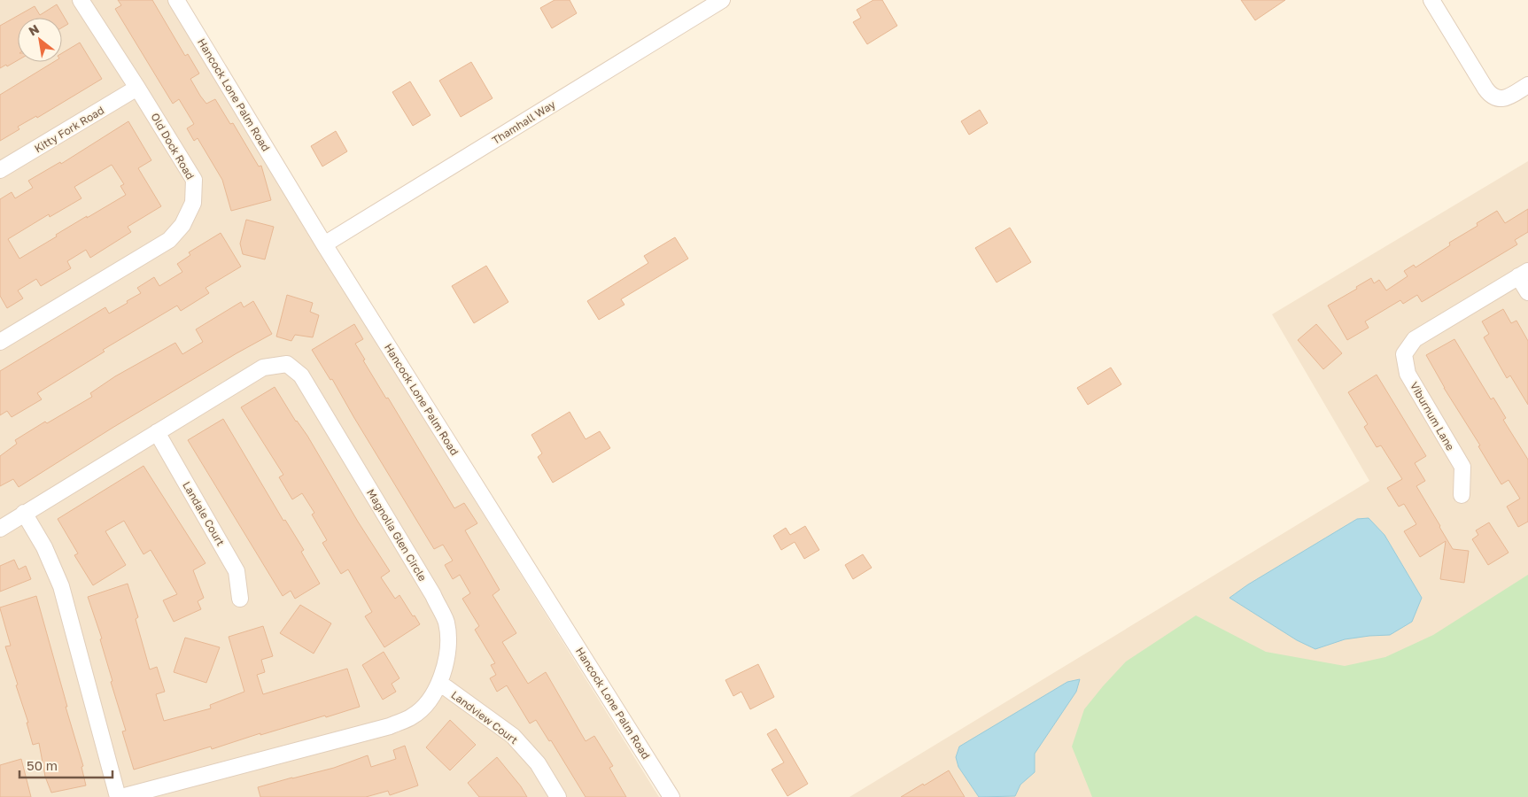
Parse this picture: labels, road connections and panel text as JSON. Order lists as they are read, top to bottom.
{
  "streets": {
    "street": [
      "Hancock Lone Palm Road",
      "Thamhall Way",
      "Kitty Fork Road",
      "Old Dock Road",
      "Viburnum Lane",
      "Landale Court",
      "Magnolia Glen Circle",
      "Landview Court"
    ]
  },
  "crossings": [
    ["Hancock Lone Palm Road", "Thamhall Way"],
    ["Kitty Fork Road", "Old Dock Road"],
    ["Landale Court", "Magnolia Glen Circle"],
    ["Magnolia Glen Circle", "Landview Court"]
  ],
  "scale_bar": "50 m",
  "north": "top left"
}
